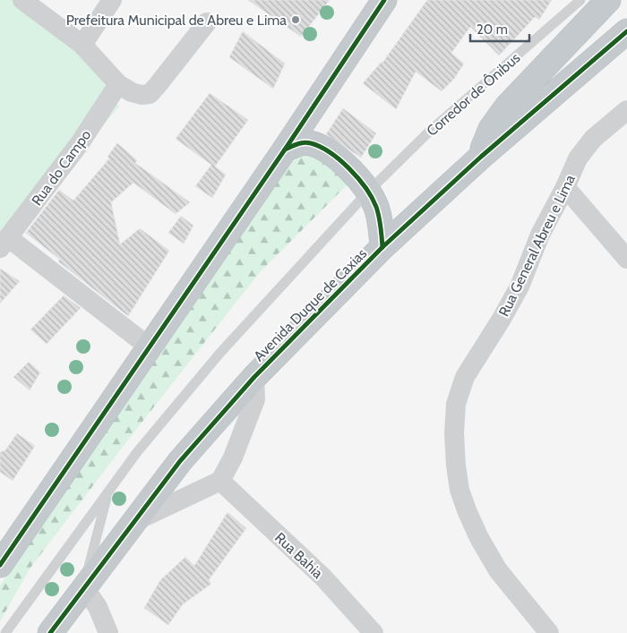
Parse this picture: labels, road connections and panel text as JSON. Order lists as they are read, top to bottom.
{
  "streets": {
    "highway": ["Avenida Duque de Caxias"],
    "street": ["Rua do Campo", "Rua General Abreu e Lima", "Rua Bahia"],
    "lane": ["Corredor de Ônibus"]
  },
  "places": ["Prefeitura Municipal de Abreu e Lima"],
  "scale_bar": "20 m"
}
